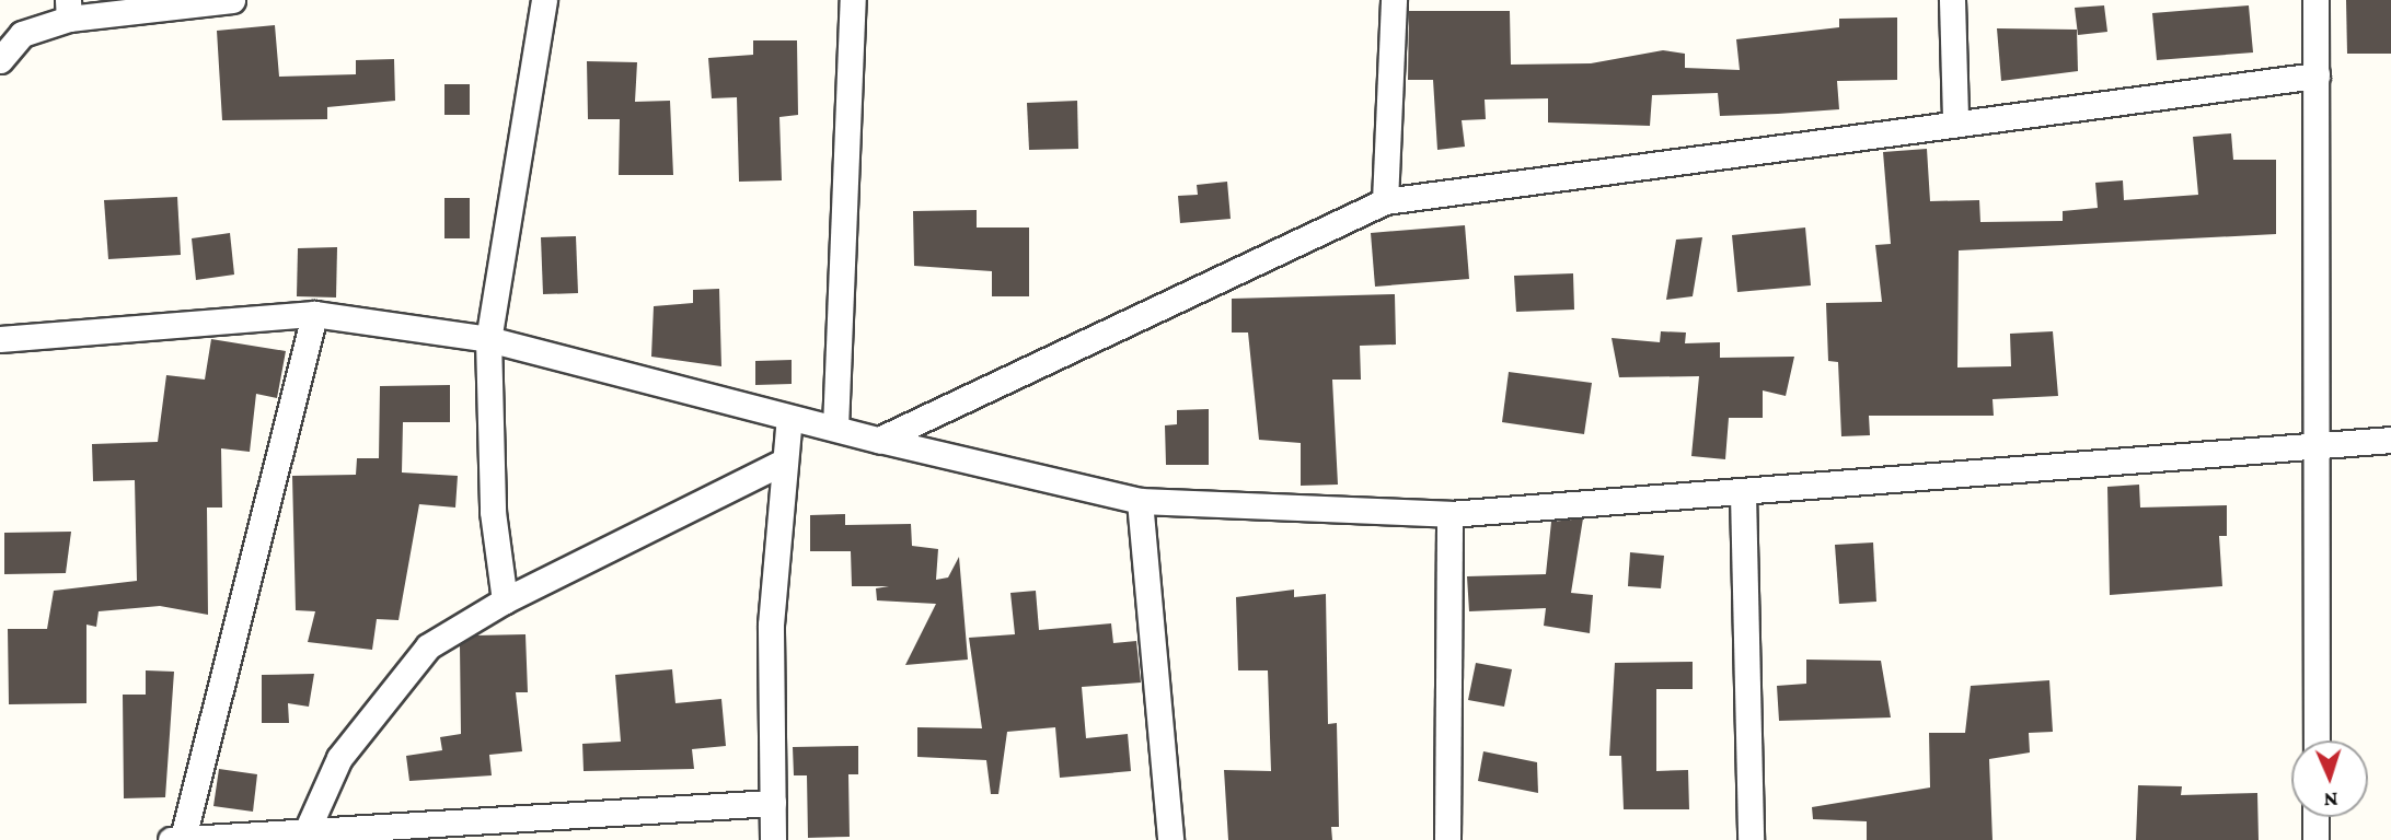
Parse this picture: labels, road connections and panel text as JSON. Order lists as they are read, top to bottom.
{
  "north": "bottom"
}
